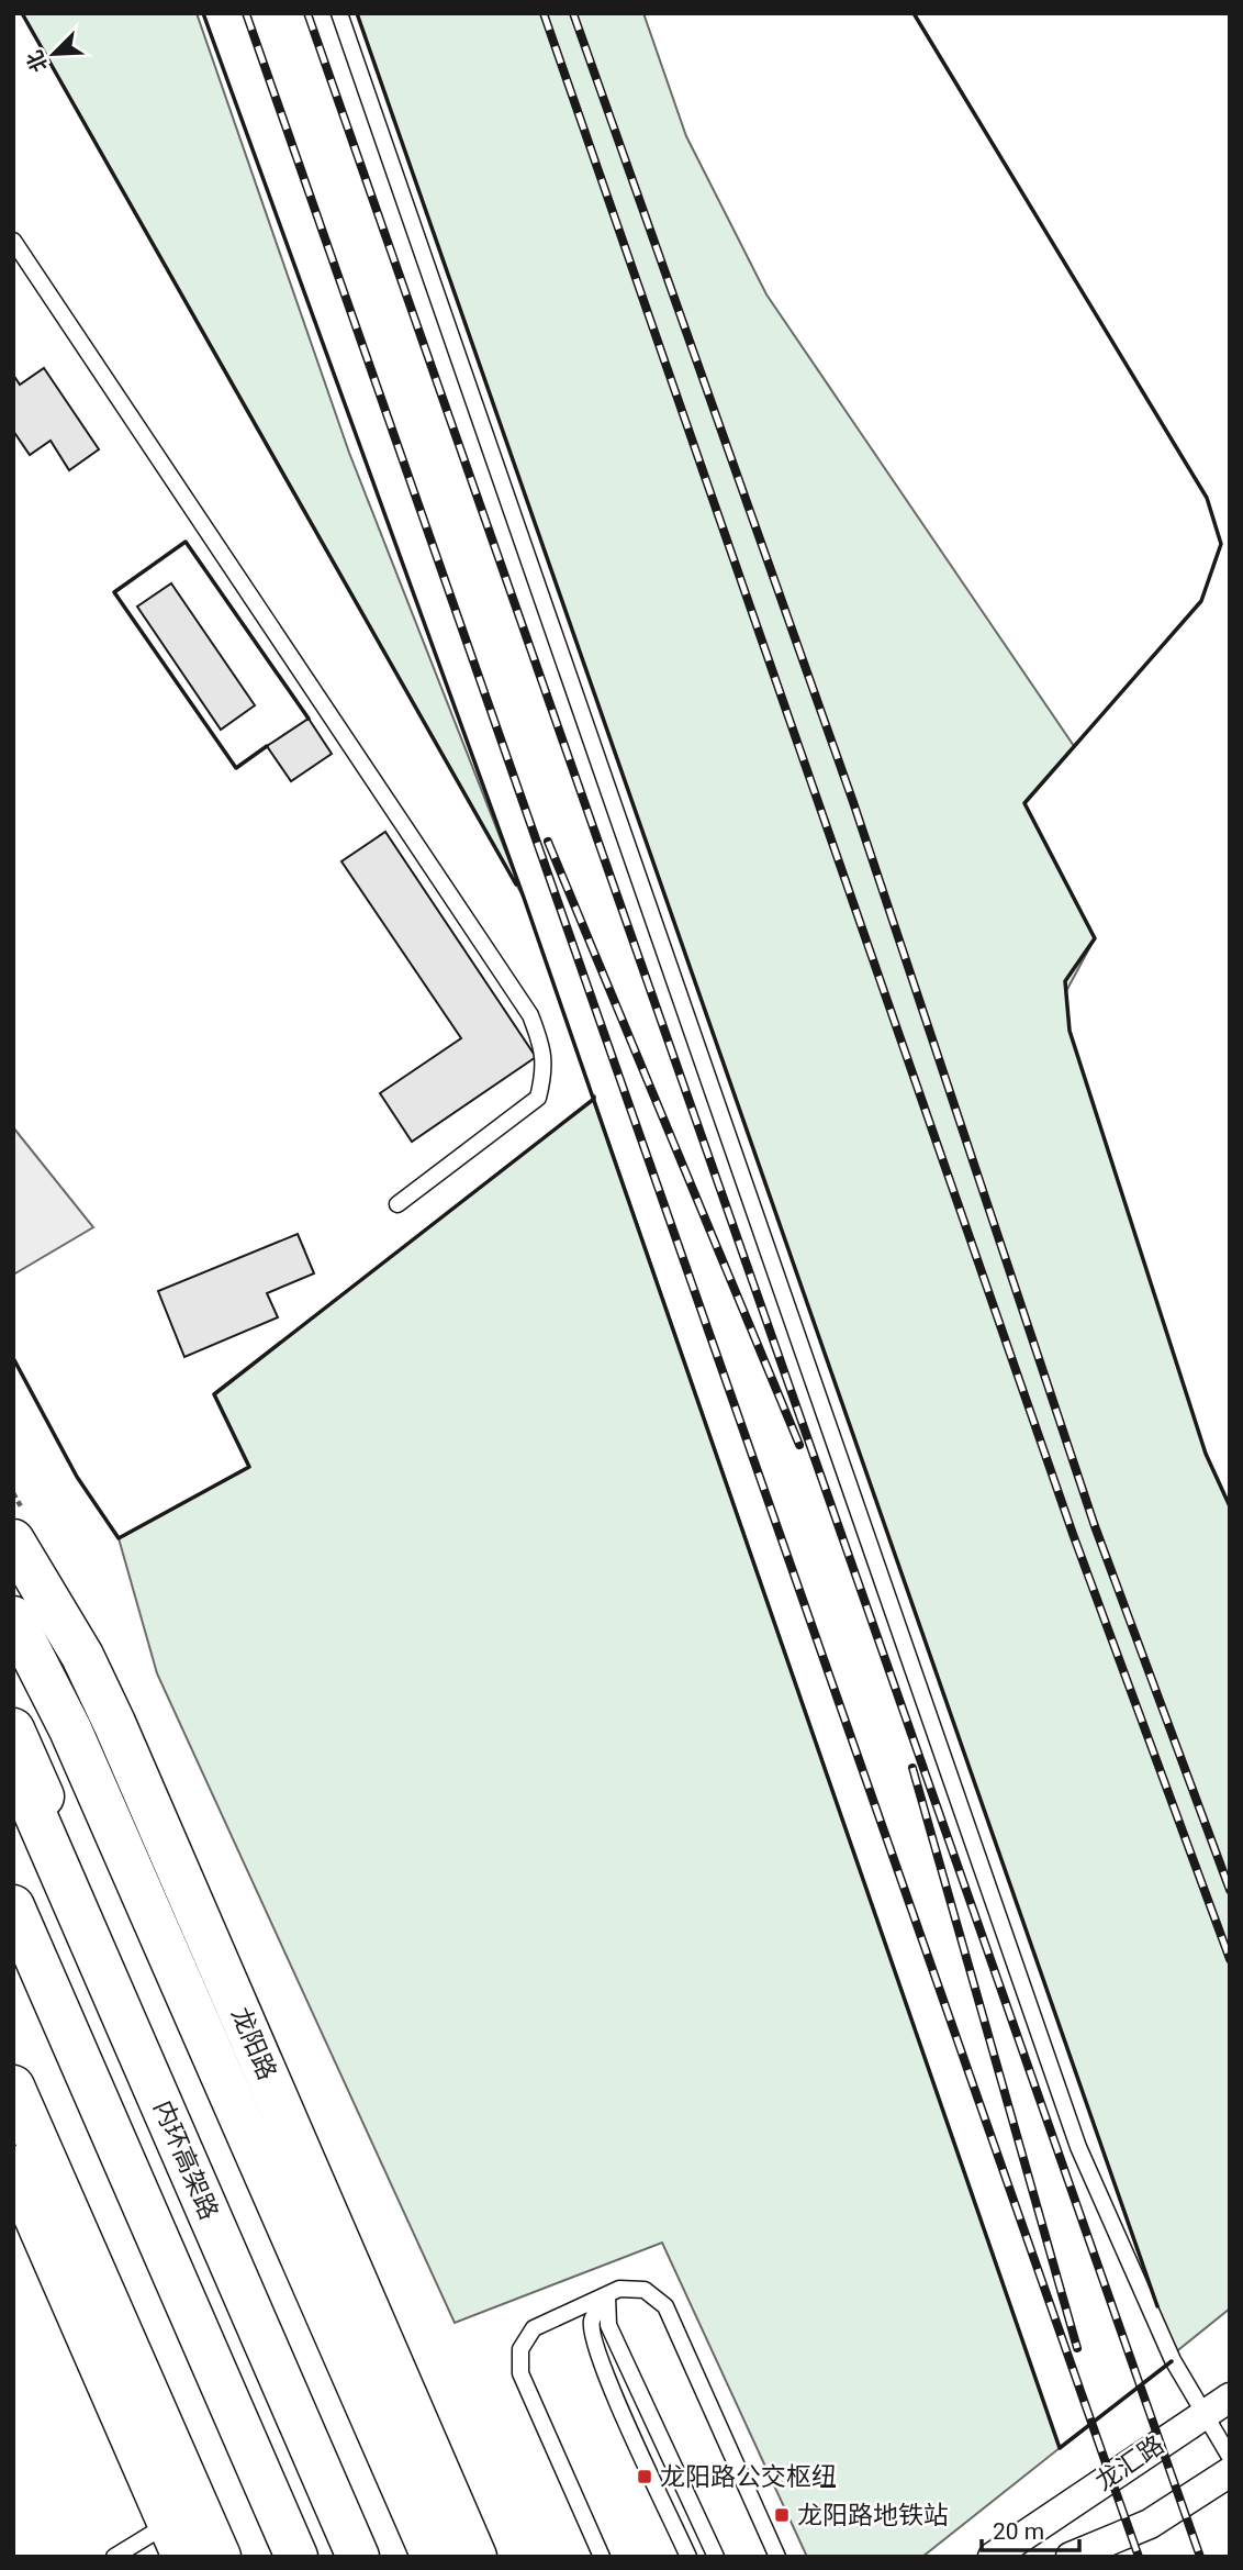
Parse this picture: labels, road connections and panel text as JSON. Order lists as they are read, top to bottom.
{
  "streets": {
    "main road": ["龙阳路", "内环高架路"],
    "street": ["龙汇路"]
  },
  "places": {
    "transit": ["龙阳路公交枢纽", "龙阳路地铁站"]
  },
  "scale_bar": "20 m",
  "north": "bottom left"
}
